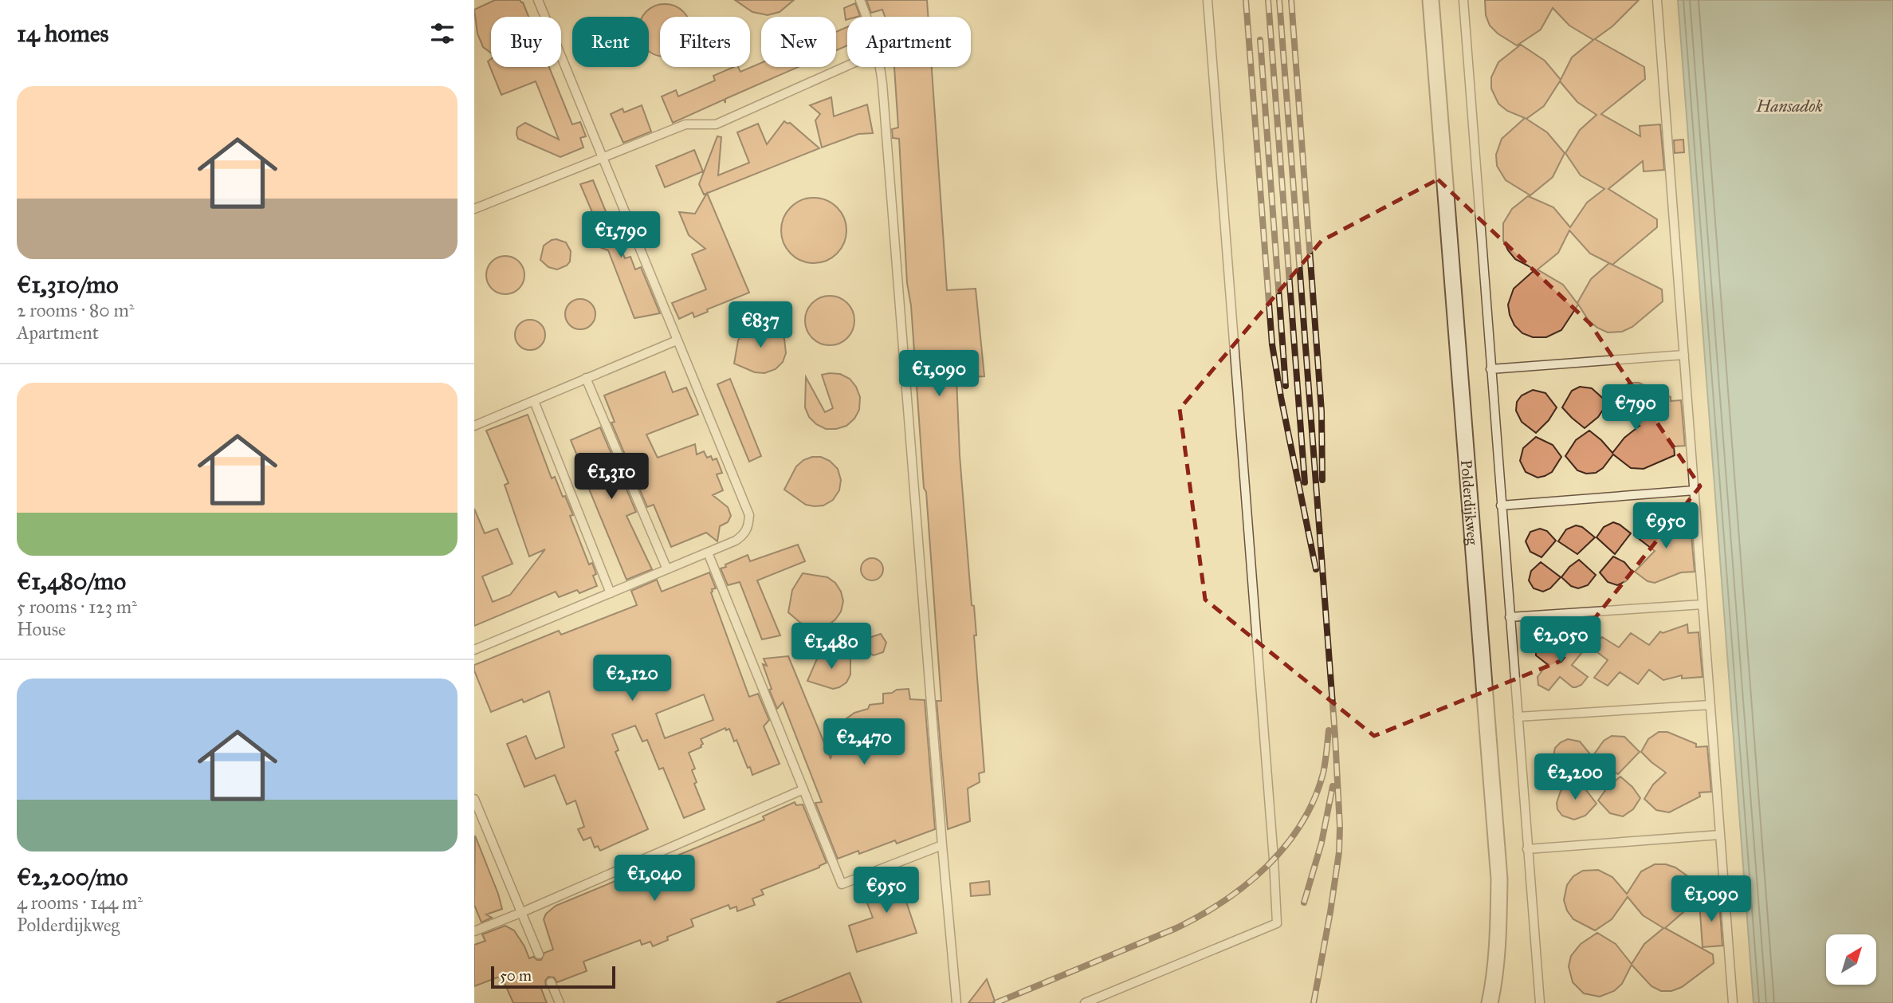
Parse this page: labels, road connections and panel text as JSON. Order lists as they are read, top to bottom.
{
  "streets": {
    "street": ["Polderdijkweg"]
  },
  "water": ["Hansadok"],
  "scale_bar": "50 m",
  "north": "top right",
  "page": {
    "heading": "14 homes",
    "chip": [
      "Buy",
      "Rent",
      "Filters",
      "New",
      "Apartment"
    ],
    "list": [
      {
        "name": "€1,310/mo",
        "note": "2 rooms · 80 m² · Apartment"
      },
      {
        "name": "€1,480/mo",
        "note": "5 rooms · 123 m² · House"
      },
      {
        "name": "€2,200/mo",
        "note": "4 rooms · 144 m² · Polderdijkweg"
      }
    ],
    "price": [
      "€1,790",
      "€837",
      "€1,090",
      "€790",
      "€1,310",
      "€950",
      "€2,050",
      "€1,480",
      "€2,120",
      "€2,470",
      "€2,200",
      "€1,040",
      "€950",
      "€1,090"
    ],
    "scale": "50 m"
  }
}
